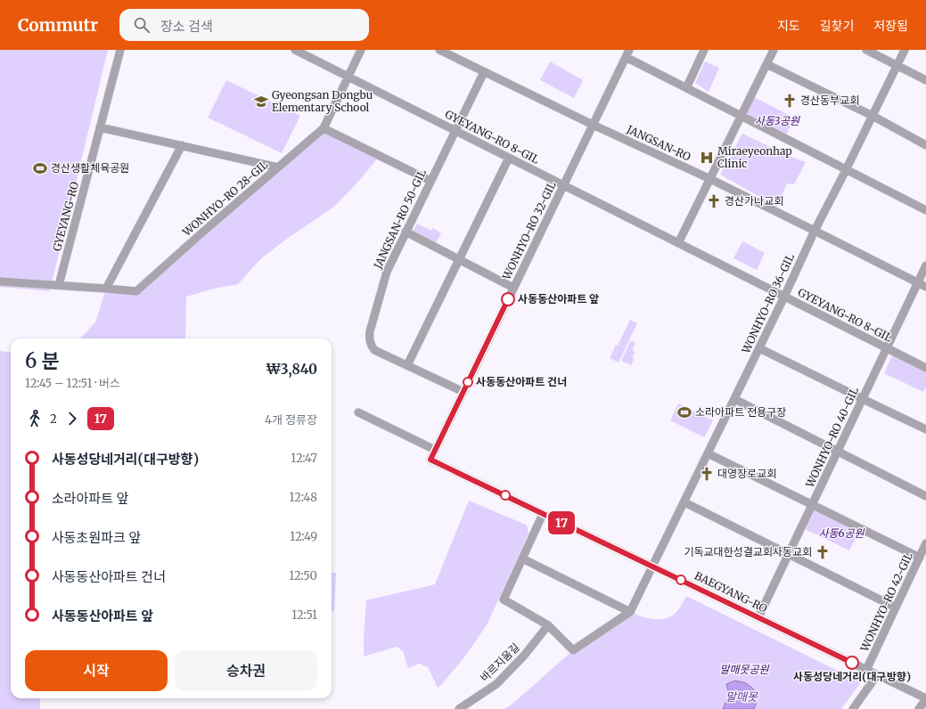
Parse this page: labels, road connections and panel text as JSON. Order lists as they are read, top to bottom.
{
  "streets": {
    "street": [
      "GYEYANG-RO 8-GIL",
      "JANGSAN-RO",
      "WONHYO-RO 28-GIL",
      "GYEYANG-RO",
      "JANGSAN-RO 50-GIL",
      "WONHYO-RO 32-GIL",
      "WONHYO-RO 36-GIL",
      "WONHYO-RO 40-GIL",
      "BAEGYANG-RO",
      "WONHYO-RO 42-GIL",
      "바르지움길"
    ]
  },
  "crossings": [
    ["GYEYANG-RO 8-GIL", "WONHYO-RO 28-GIL"],
    ["GYEYANG-RO 8-GIL", "JANGSAN-RO 50-GIL"],
    ["GYEYANG-RO 8-GIL", "WONHYO-RO 32-GIL"],
    ["GYEYANG-RO 8-GIL", "WONHYO-RO 36-GIL"],
    ["GYEYANG-RO 8-GIL", "WONHYO-RO 40-GIL"],
    ["JANGSAN-RO", "JANGSAN-RO 50-GIL"],
    ["JANGSAN-RO", "WONHYO-RO 32-GIL"],
    ["JANGSAN-RO", "WONHYO-RO 36-GIL"],
    ["JANGSAN-RO", "WONHYO-RO 40-GIL"],
    ["WONHYO-RO 28-GIL", "GYEYANG-RO"],
    ["JANGSAN-RO 50-GIL", "WONHYO-RO 32-GIL"],
    ["WONHYO-RO 32-GIL", "BAEGYANG-RO"],
    ["WONHYO-RO 36-GIL", "BAEGYANG-RO"],
    ["WONHYO-RO 40-GIL", "BAEGYANG-RO"],
    ["BAEGYANG-RO", "WONHYO-RO 42-GIL"]
  ],
  "water": ["말매못"],
  "parks": ["사동3공원", "사동6공원", "말매못공원"],
  "places": {
    "church": [
      "경산동부교회",
      "경산가나교회",
      "대영장로교회",
      "기독교대한성결교회사동교회"
    ],
    "school or university": ["Gyeongsan Dongbu Elementary School"],
    "hospital": ["Miraeyeonhap Clinic"],
    "sports": ["경산생활체육공원", "소라아파트 전용구장"],
    "other": ["사동동산아파트 앞", "사동동산아파트 건너", "사동성당네거리(대구방향)"]
  },
  "lines": ["bus line 17"],
  "page": {
    "header": "Commutr",
    "search": "장소 검색",
    "nav": ["지도", "길찾기", "저장됨"],
    "on_map": "17",
    "heading": ["6 분", "12:45 – 12:51 · 버스", "₩3,840"],
    "legs": ["2", "17", "4개 정류장"],
    "list": [
      {
        "name": "사동성당네거리(대구방향)",
        "value": "12:47"
      },
      {
        "name": "소라아파트 앞",
        "value": "12:48"
      },
      {
        "name": "사동초원파크 앞",
        "value": "12:49"
      },
      {
        "name": "사동동산아파트 건너",
        "value": "12:50"
      },
      {
        "name": "사동동산아파트 앞",
        "value": "12:51"
      }
    ],
    "buttons": ["시작", "승차권"]
  }
}
